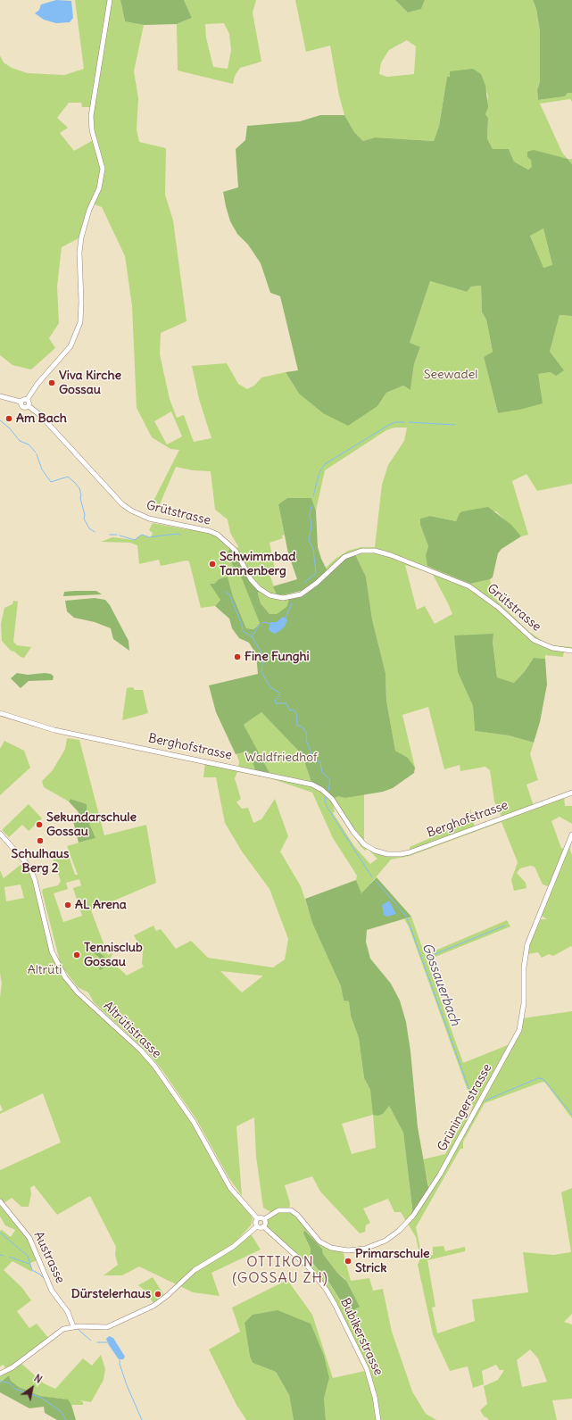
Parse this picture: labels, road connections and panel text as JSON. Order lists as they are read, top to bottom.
{
  "streets": {
    "street": [
      "Grütstrasse",
      "Berghofstrasse",
      "Altrütistrasse",
      "Grüningerstrasse",
      "Austrasse",
      "Bubikerstrasse"
    ]
  },
  "crossings": [
    ["Altrütistrasse", "Grüningerstrasse"],
    ["Altrütistrasse", "Bubikerstrasse"],
    ["Grüningerstrasse", "Bubikerstrasse"]
  ],
  "districts": ["OTTIKON (GOSSAU ZH)"],
  "water": ["Gossauerbach"],
  "parks": ["Seewadel", "Waldfriedhof", "Altrüti"],
  "places": [
    "Viva Kirche Gossau",
    "Am Bach",
    "Schwimmbad Tannenberg",
    "Fine Funghi",
    "Sekundarschule Gossau",
    "Schulhaus Berg 2",
    "AL Arena",
    "Tennisclub Gossau",
    "Primarschule Strick",
    "Dürstelerhaus"
  ],
  "north": "top right"
}
